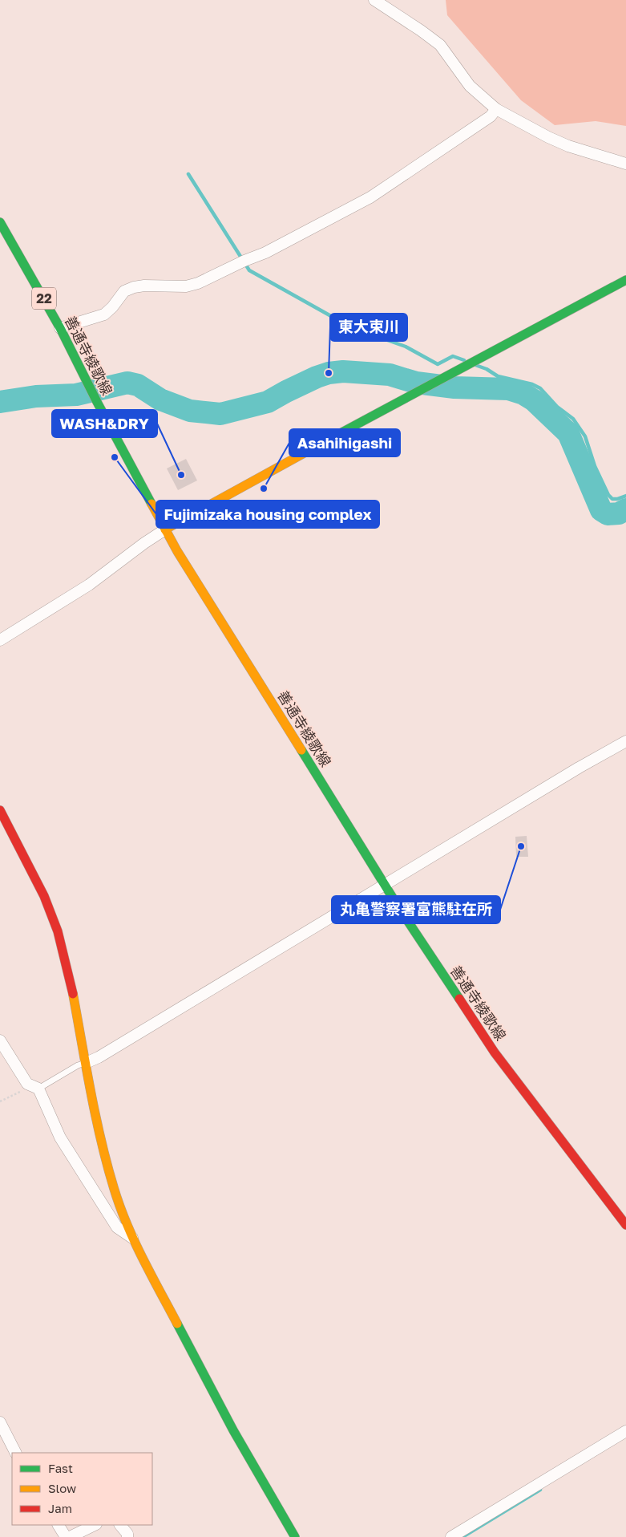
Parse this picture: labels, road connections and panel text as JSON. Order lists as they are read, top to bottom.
{
  "streets": {
    "street": ["22", "善通寺綾歌線"]
  },
  "places": [
    "東大束川",
    "Fujimizaka housing complex",
    "WASH&DRY",
    "Asahihigashi",
    "丸亀警察署富熊駐在所"
  ],
  "legend": ["Fast", "Slow", "Jam"]
}
